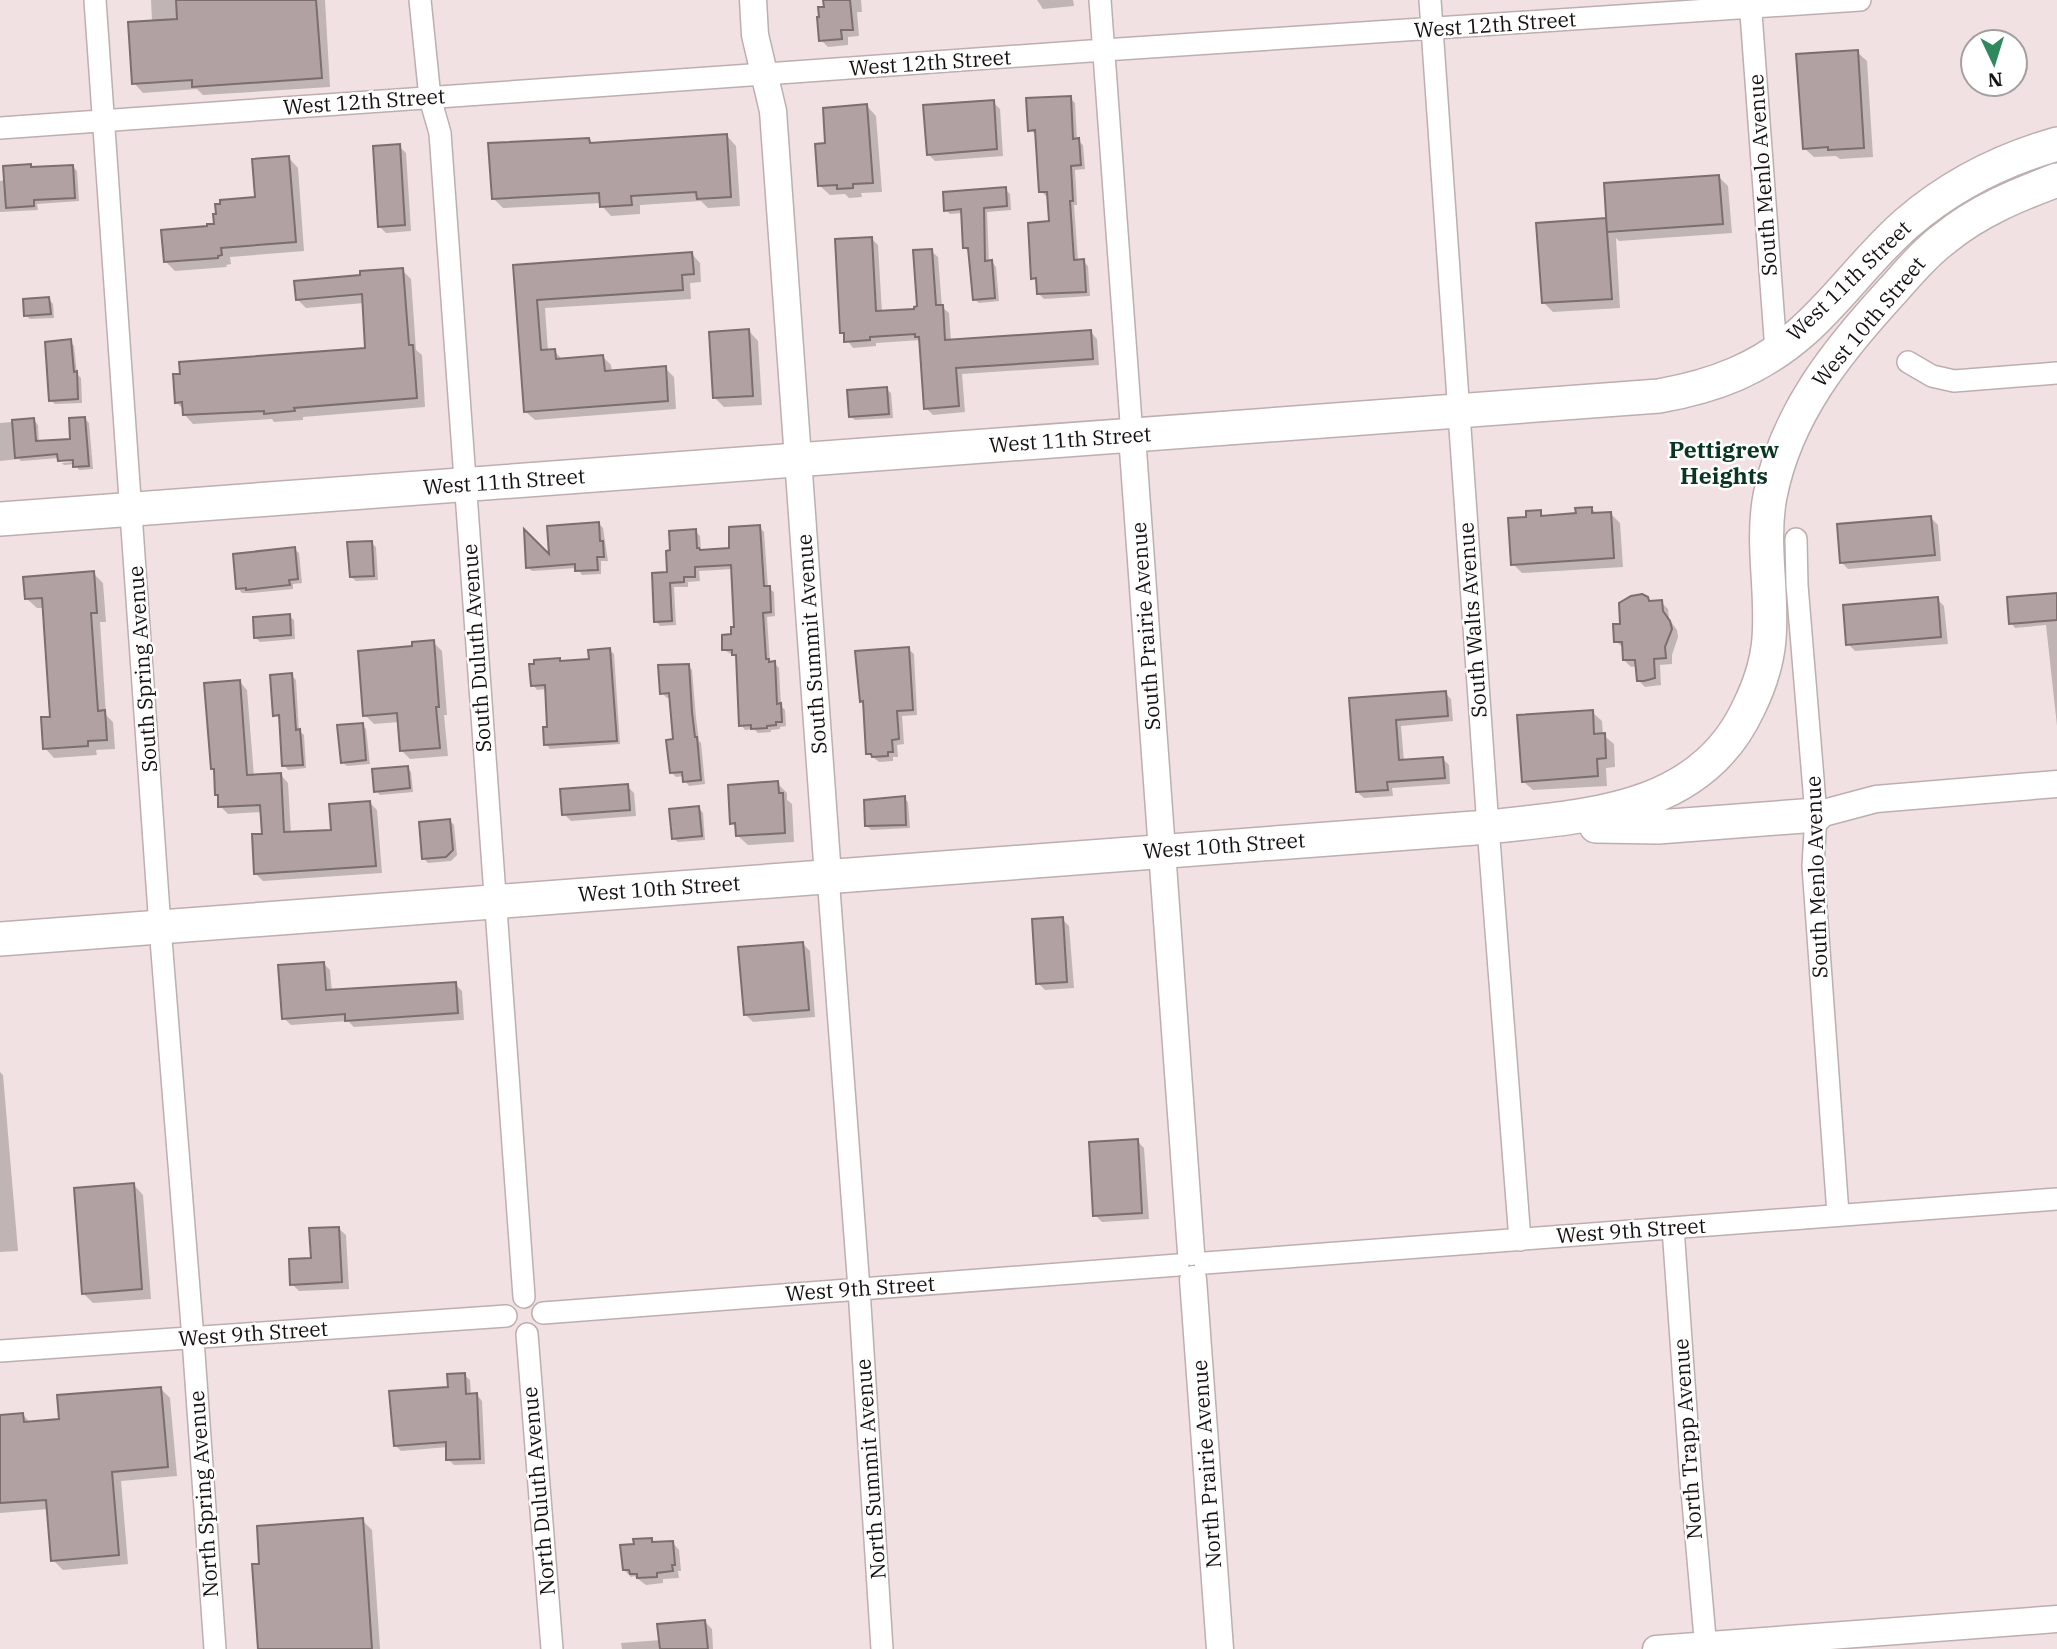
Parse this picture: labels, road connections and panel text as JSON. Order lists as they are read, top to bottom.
{
  "streets": {
    "main road": ["West 11th Street", "West 10th Street"],
    "street": [
      "West 12th Street",
      "South Menlo Avenue",
      "South Walts Avenue",
      "South Prairie Avenue",
      "South Summit Avenue",
      "South Duluth Avenue",
      "South Spring Avenue",
      "West 9th Street",
      "North Trapp Avenue",
      "North Prairie Avenue",
      "North Summit Avenue",
      "North Duluth Avenue",
      "North Spring Avenue"
    ]
  },
  "crossings": [
    ["West 12th Street", "South Menlo Avenue"],
    ["West 12th Street", "South Walts Avenue"],
    ["West 12th Street", "South Prairie Avenue"],
    ["West 12th Street", "South Summit Avenue"],
    ["West 12th Street", "South Duluth Avenue"],
    ["West 12th Street", "South Spring Avenue"],
    ["South Menlo Avenue", "West 11th Street"],
    ["South Menlo Avenue", "West 9th Street"],
    ["West 11th Street", "South Walts Avenue"],
    ["West 11th Street", "South Prairie Avenue"],
    ["West 11th Street", "South Summit Avenue"],
    ["West 11th Street", "South Duluth Avenue"],
    ["West 11th Street", "South Spring Avenue"],
    ["West 10th Street", "South Walts Avenue"],
    ["West 10th Street", "South Prairie Avenue"],
    ["West 10th Street", "South Summit Avenue"],
    ["West 10th Street", "South Duluth Avenue"],
    ["West 10th Street", "South Spring Avenue"],
    ["South Walts Avenue", "West 9th Street"],
    ["South Prairie Avenue", "West 9th Street"],
    ["South Prairie Avenue", "North Prairie Avenue"],
    ["South Summit Avenue", "West 9th Street"],
    ["South Summit Avenue", "North Summit Avenue"],
    ["South Duluth Avenue", "West 9th Street"],
    ["South Duluth Avenue", "North Duluth Avenue"],
    ["South Spring Avenue", "West 9th Street"],
    ["South Spring Avenue", "North Spring Avenue"],
    ["West 9th Street", "North Trapp Avenue"],
    ["West 9th Street", "North Prairie Avenue"],
    ["West 9th Street", "North Summit Avenue"],
    ["West 9th Street", "North Duluth Avenue"],
    ["West 9th Street", "North Spring Avenue"]
  ],
  "districts": ["Pettigrew Heights"],
  "north": "bottom"
}
